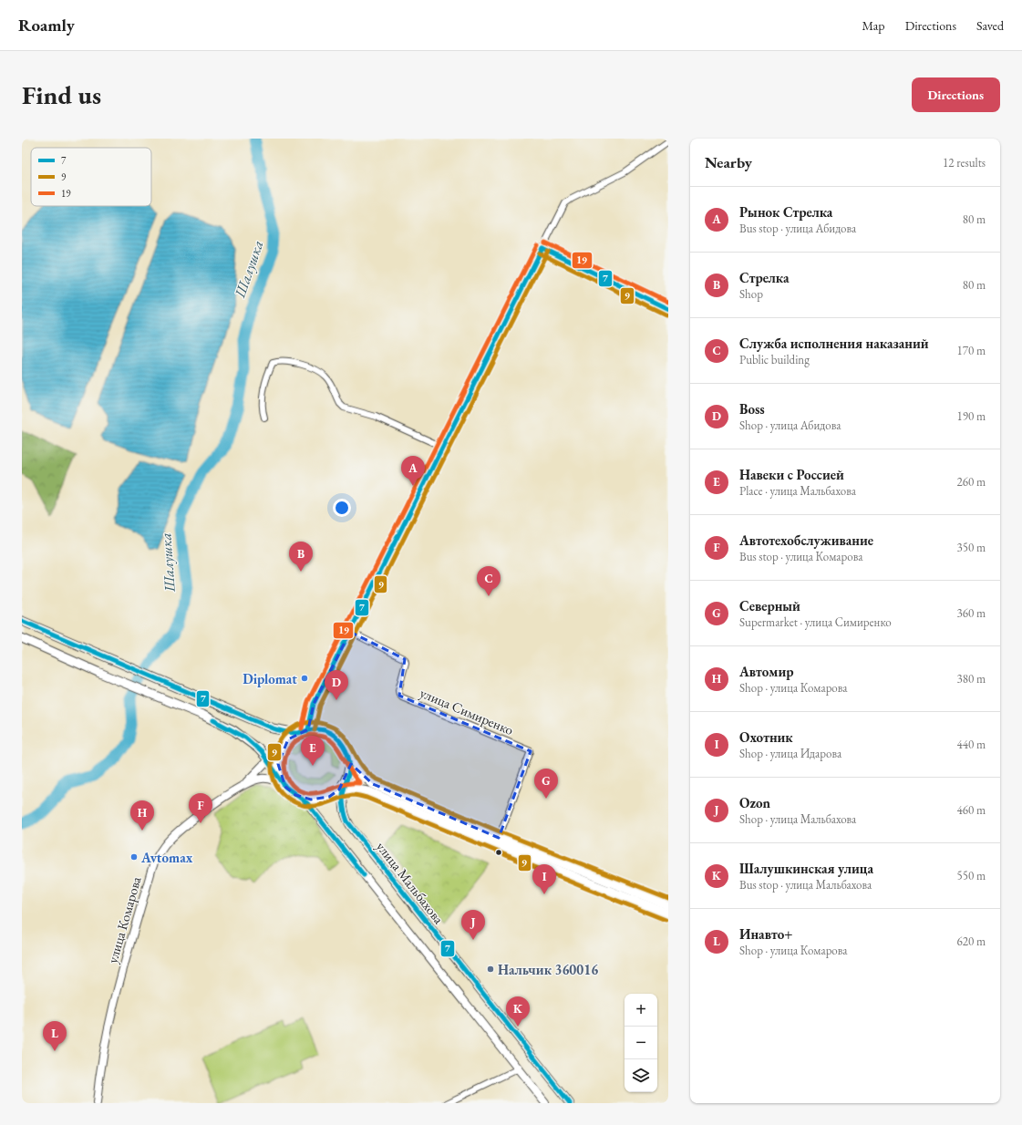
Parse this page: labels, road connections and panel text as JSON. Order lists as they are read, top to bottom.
{
  "streets": {
    "main road": ["улица Мальбахова", "улица Комарова"],
    "street": ["улица Симиренко"]
  },
  "water": ["Шалушка"],
  "places": ["Diplomat", "Avtomax", "Нальчик 360016"],
  "lines": ["transit line 19", "transit line 7", "transit line 9"],
  "legend": ["7", "9", "19"],
  "page": {
    "header": "Roamly",
    "nav": ["Map", "Directions", "Saved"],
    "buttons": "Directions",
    "title": "Find us",
    "heading": ["Nearby", "12 results"],
    "list": [
      {
        "mark": "A",
        "name": "Рынок Стрелка",
        "note": "Bus stop · улица Абидова",
        "value": "80 m"
      },
      {
        "mark": "B",
        "name": "Стрелка",
        "note": "Shop",
        "value": "80 m"
      },
      {
        "mark": "C",
        "name": "Служба исполнения наказаний",
        "note": "Public building",
        "value": "170 m"
      },
      {
        "mark": "D",
        "name": "Boss",
        "note": "Shop · улица Абидова",
        "value": "190 m"
      },
      {
        "mark": "E",
        "name": "Навеки с Россией",
        "note": "Place · улица Мальбахова",
        "value": "260 m"
      },
      {
        "mark": "F",
        "name": "Автотехобслуживание",
        "note": "Bus stop · улица Комарова",
        "value": "350 m"
      },
      {
        "mark": "G",
        "name": "Северный",
        "note": "Supermarket · улица Симиренко",
        "value": "360 m"
      },
      {
        "mark": "H",
        "name": "Автомир",
        "note": "Shop · улица Комарова",
        "value": "380 m"
      },
      {
        "mark": "I",
        "name": "Охотник",
        "note": "Shop · улица Идарова",
        "value": "440 m"
      },
      {
        "mark": "J",
        "name": "Ozon",
        "note": "Shop · улица Мальбахова",
        "value": "460 m"
      },
      {
        "mark": "K",
        "name": "Шалушкинская улица",
        "note": "Bus stop · улица Мальбахова",
        "value": "550 m"
      },
      {
        "mark": "L",
        "name": "Инавто+",
        "note": "Shop · улица Комарова",
        "value": "620 m"
      }
    ],
    "pins": [
      "A",
      "B",
      "C",
      "D",
      "E",
      "G",
      "F",
      "H",
      "I",
      "J",
      "K",
      "L"
    ],
    "map_buttons": ["+", "−"]
  }
}
